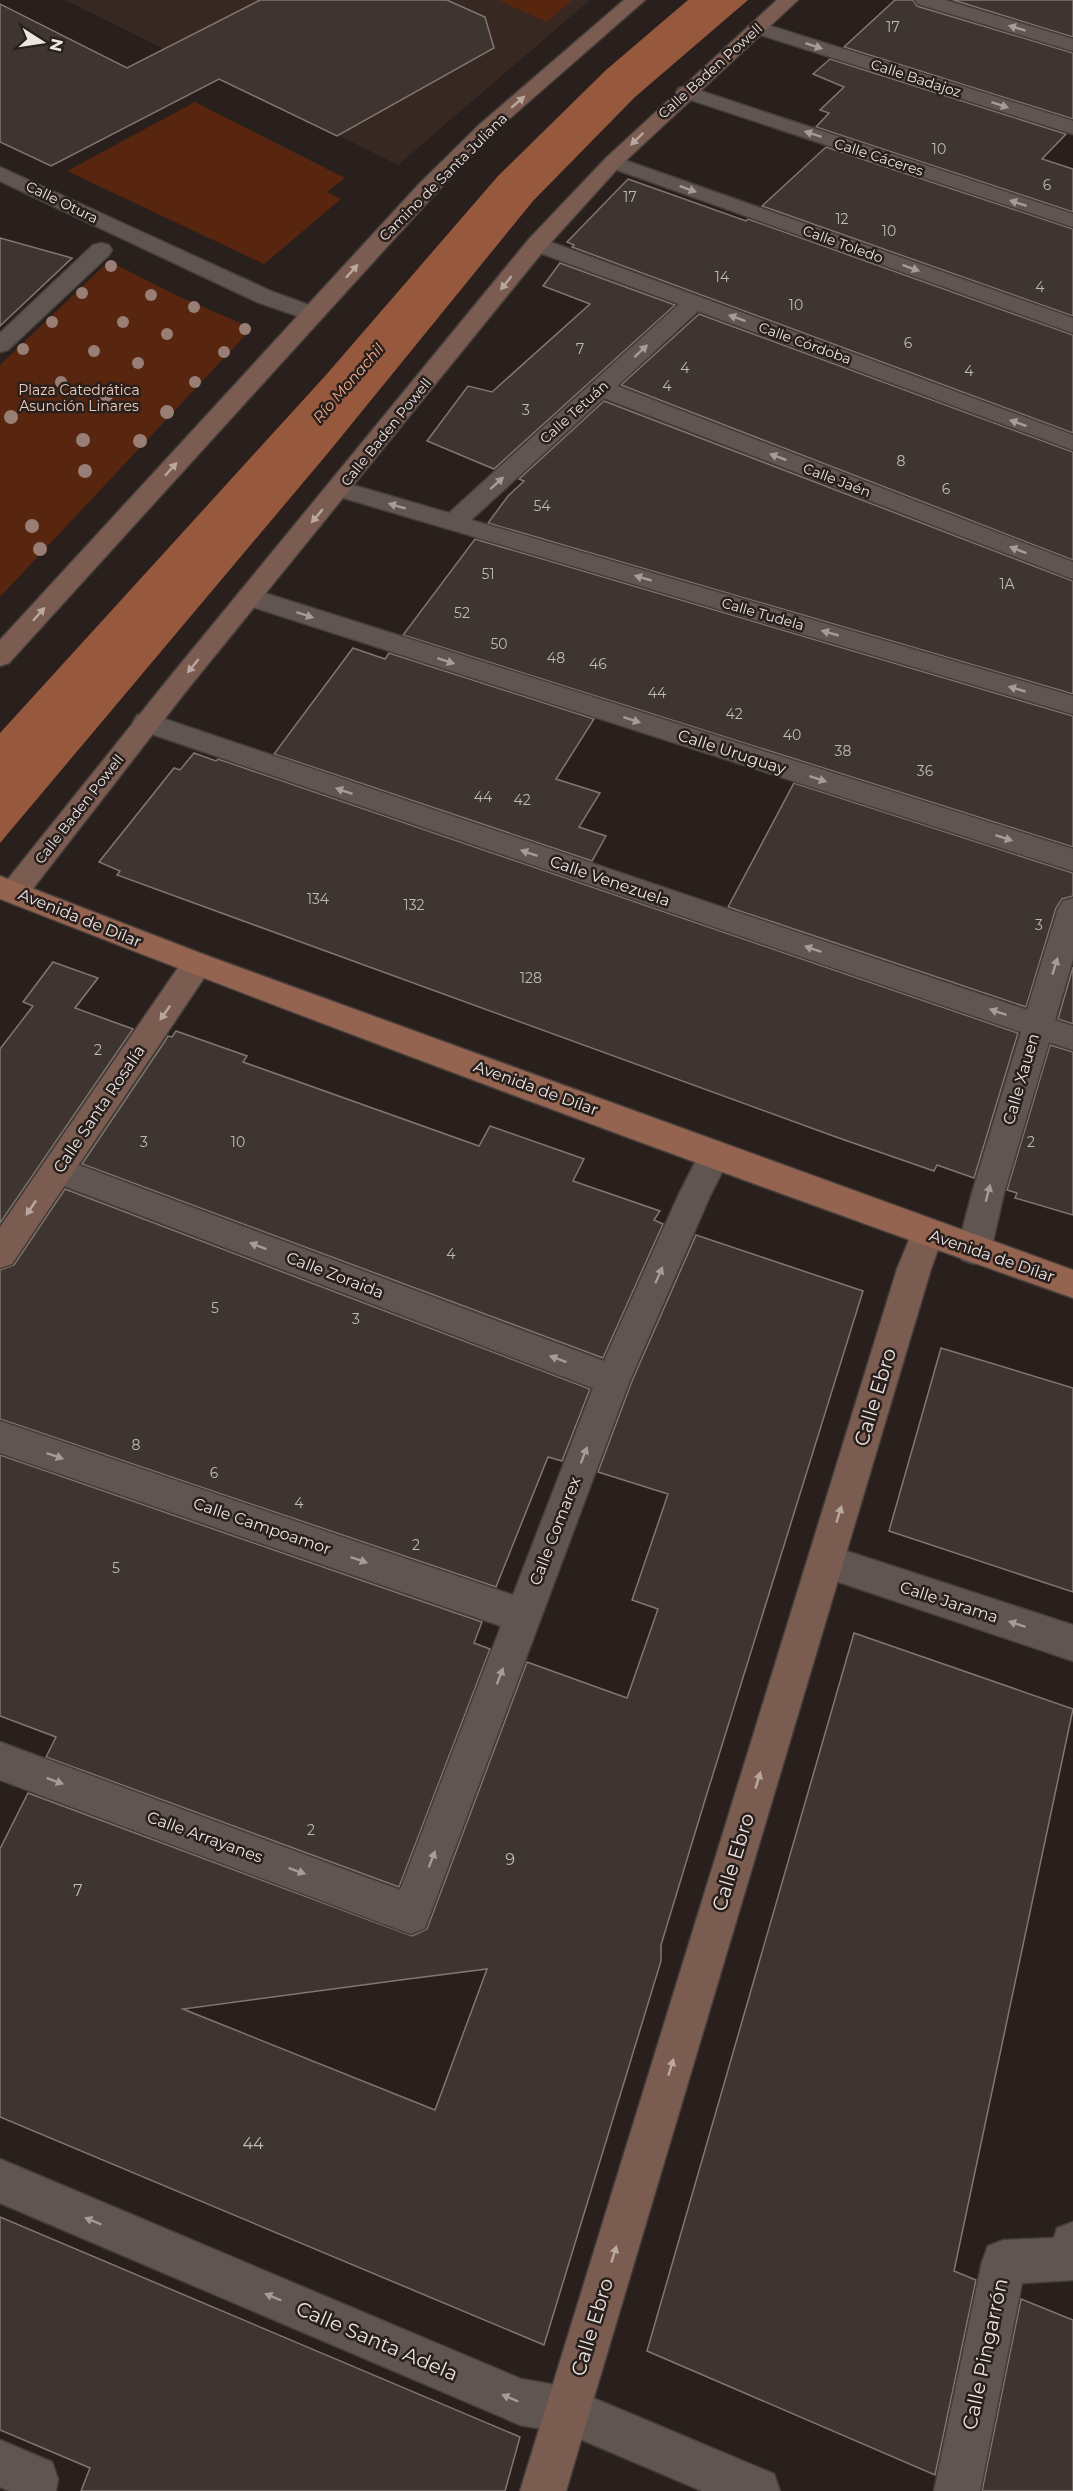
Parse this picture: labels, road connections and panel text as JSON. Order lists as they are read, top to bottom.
{
  "streets": {
    "main road": [
      "Calle Baden Powell",
      "Camino de Santa Juliana",
      "Avenida de Dílar",
      "Calle Santa Rosalía",
      "Calle Ebro"
    ],
    "street": [
      "Calle Badajoz",
      "Calle Cáceres",
      "Calle Otura",
      "Calle Toledo",
      "Calle Córdoba",
      "Calle Tetuán",
      "Calle Jaén",
      "Calle Tudela",
      "Calle Uruguay",
      "Calle Venezuela",
      "Calle Xauen",
      "Calle Zoraida",
      "Calle Campoamor",
      "Calle Comarex",
      "Calle Jarama",
      "Calle Arrayanes",
      "Calle Santa Adela",
      "Calle Pingarrón"
    ]
  },
  "crossings": [
    ["Calle Baden Powell", "Calle Badajoz"],
    ["Calle Baden Powell", "Calle Cáceres"],
    ["Calle Baden Powell", "Calle Toledo"],
    ["Calle Baden Powell", "Calle Córdoba"],
    ["Calle Baden Powell", "Calle Tudela"],
    ["Calle Baden Powell", "Calle Uruguay"],
    ["Calle Baden Powell", "Calle Venezuela"],
    ["Calle Baden Powell", "Avenida de Dílar"],
    ["Camino de Santa Juliana", "Calle Otura"],
    ["Calle Córdoba", "Calle Tetuán"],
    ["Calle Tetuán", "Calle Jaén"],
    ["Calle Tetuán", "Calle Tudela"],
    ["Calle Venezuela", "Calle Xauen"],
    ["Avenida de Dílar", "Calle Xauen"],
    ["Avenida de Dílar", "Calle Santa Rosalía"],
    ["Avenida de Dílar", "Calle Ebro"],
    ["Avenida de Dílar", "Calle Comarex"],
    ["Calle Santa Rosalía", "Calle Zoraida"],
    ["Calle Zoraida", "Calle Comarex"],
    ["Calle Ebro", "Calle Jarama"],
    ["Calle Ebro", "Calle Santa Adela"],
    ["Calle Campoamor", "Calle Comarex"],
    ["Calle Comarex", "Calle Arrayanes"]
  ],
  "one_way": [
    "Camino de Santa Juliana",
    "Calle Córdoba",
    "Calle Tetuán",
    "Calle Jaén",
    "Calle Tudela",
    "Calle Uruguay",
    "Calle Venezuela",
    "Calle Xauen",
    "Calle Santa Rosalía",
    "Calle Zoraida",
    "Calle Ebro",
    "Calle Campoamor",
    "Calle Comarex",
    "Calle Jarama",
    "Calle Arrayanes",
    "Calle Santa Adela"
  ],
  "water": ["Río Monachil"],
  "parks": ["Plaza Catedrática Asunción Linares"],
  "house_numbers": [
    "17",
    "10",
    "6",
    "17",
    "12",
    "10",
    "14",
    "4",
    "10",
    "6",
    "7",
    "4",
    "4",
    "4",
    "3",
    "8",
    "6",
    "54",
    "51",
    "1A",
    "52",
    "50",
    "48",
    "46",
    "44",
    "42",
    "40",
    "38",
    "36",
    "44",
    "42",
    "134",
    "132",
    "3",
    "128",
    "2",
    "3",
    "10",
    "2",
    "4",
    "5",
    "3",
    "8",
    "6",
    "4",
    "2",
    "5",
    "2",
    "9",
    "7",
    "44"
  ],
  "north": "right"
}
